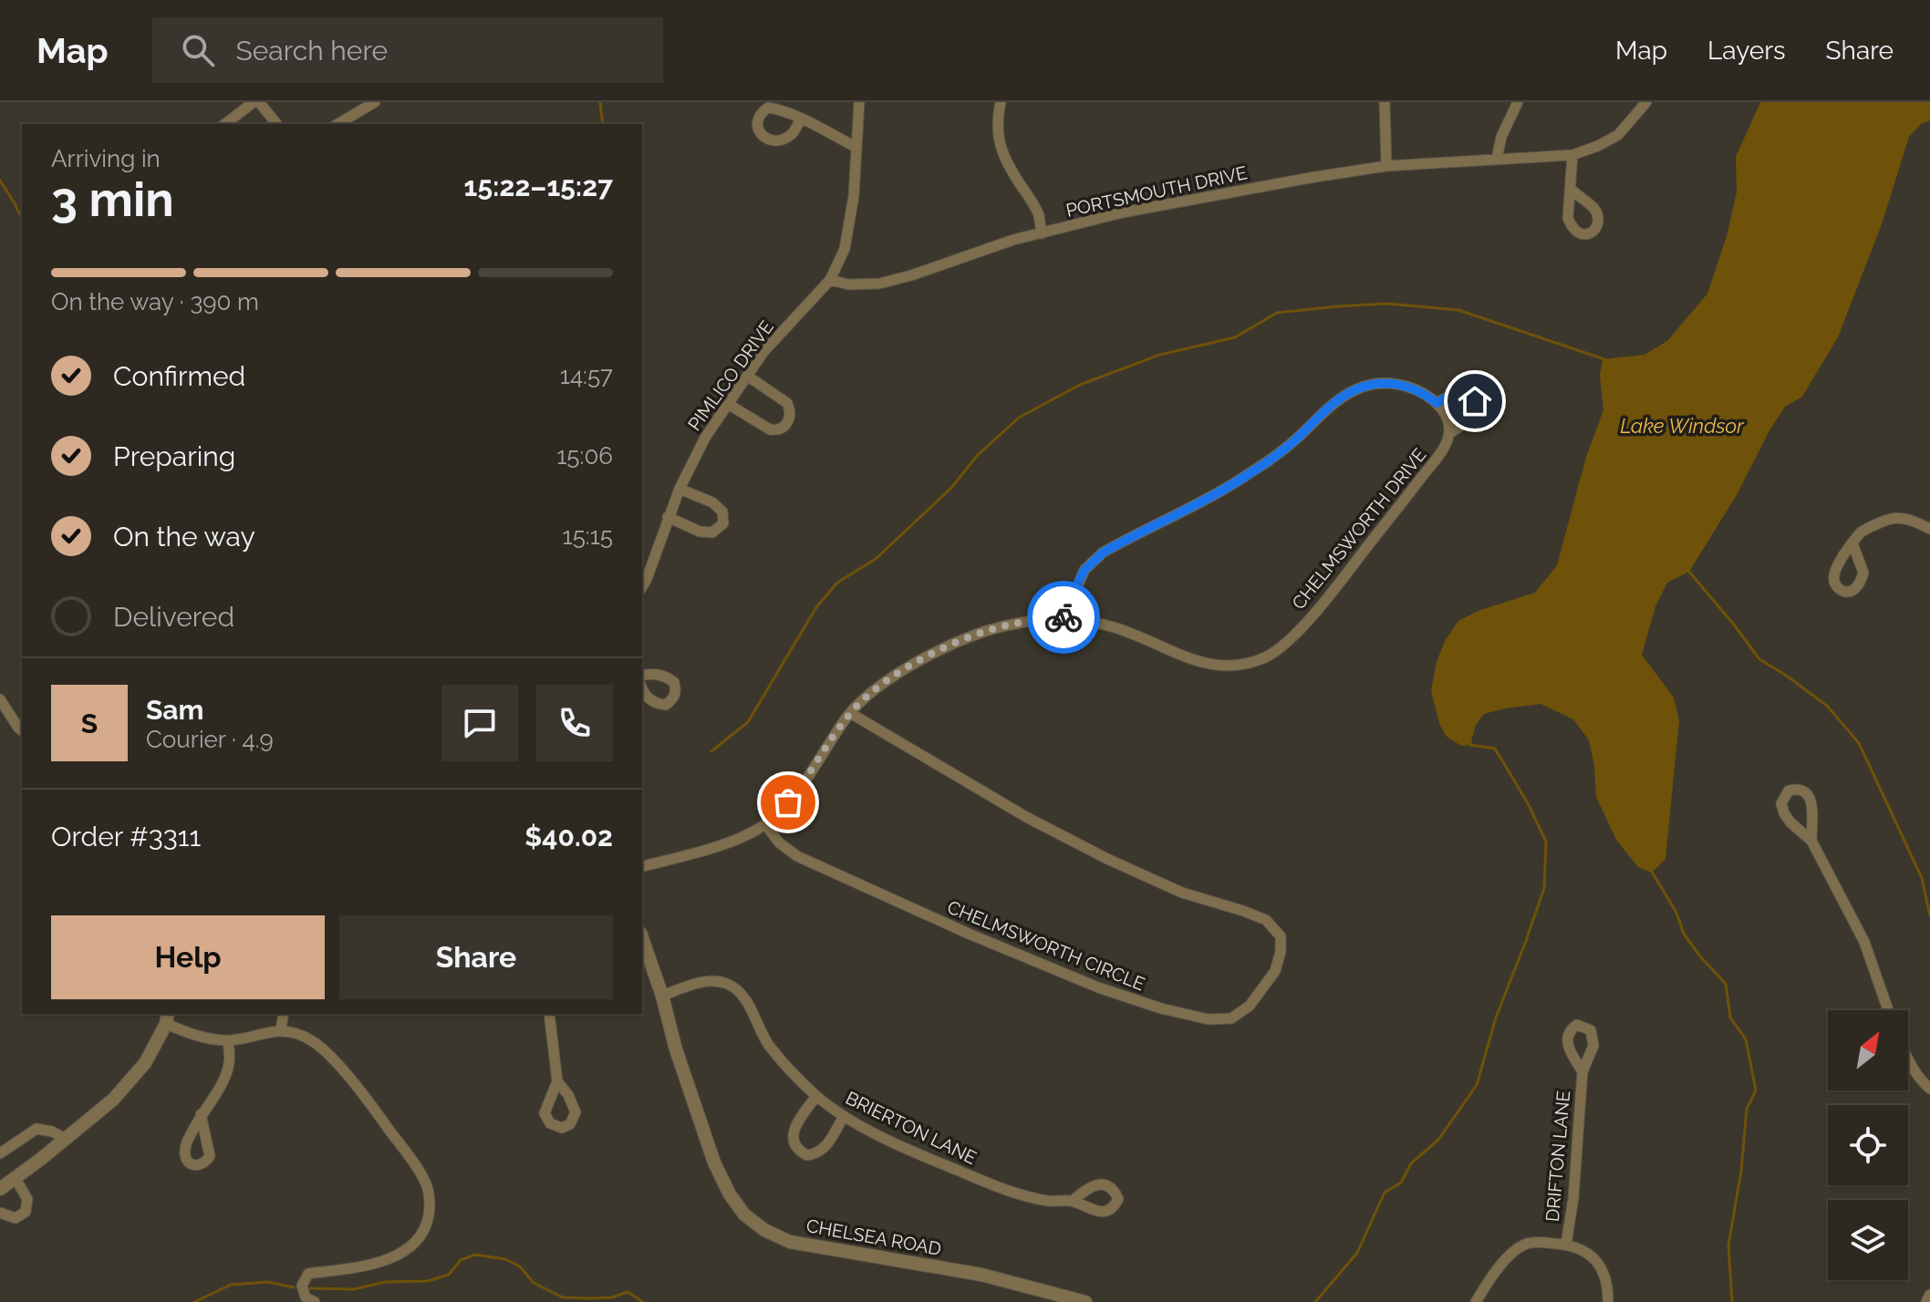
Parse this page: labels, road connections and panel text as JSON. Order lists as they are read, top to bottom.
{
  "streets": {
    "street": [
      "PORTSMOUTH DRIVE",
      "PIMLICO DRIVE",
      "CHELMSWORTH DRIVE",
      "CHELMSWORTH CIRCLE",
      "BRIERTON LANE",
      "DRIFTON LANE",
      "CHELSEA ROAD"
    ]
  },
  "crossings": [
    ["PORTSMOUTH DRIVE", "PIMLICO DRIVE"],
    ["CHELMSWORTH DRIVE", "CHELMSWORTH CIRCLE"],
    ["BRIERTON LANE", "CHELSEA ROAD"]
  ],
  "water": ["Lake Windsor"],
  "north": "top right",
  "page": {
    "header": "Map",
    "search": "Search here",
    "nav": ["Map", "Layers", "Share"],
    "heading": ["3 min", "Arriving in", "15:22–15:27"],
    "panel": [
      "Sam",
      "Courier · 4.9",
      "Order #3311",
      "$40.02"
    ],
    "bar": "On the way · 390 m",
    "list": [
      ["Confirmed", "14:57"],
      ["Preparing", "15:06"],
      ["On the way", "15:15"],
      "Delivered"
    ],
    "round": "S",
    "buttons": ["Help", "Share"]
  }
}
